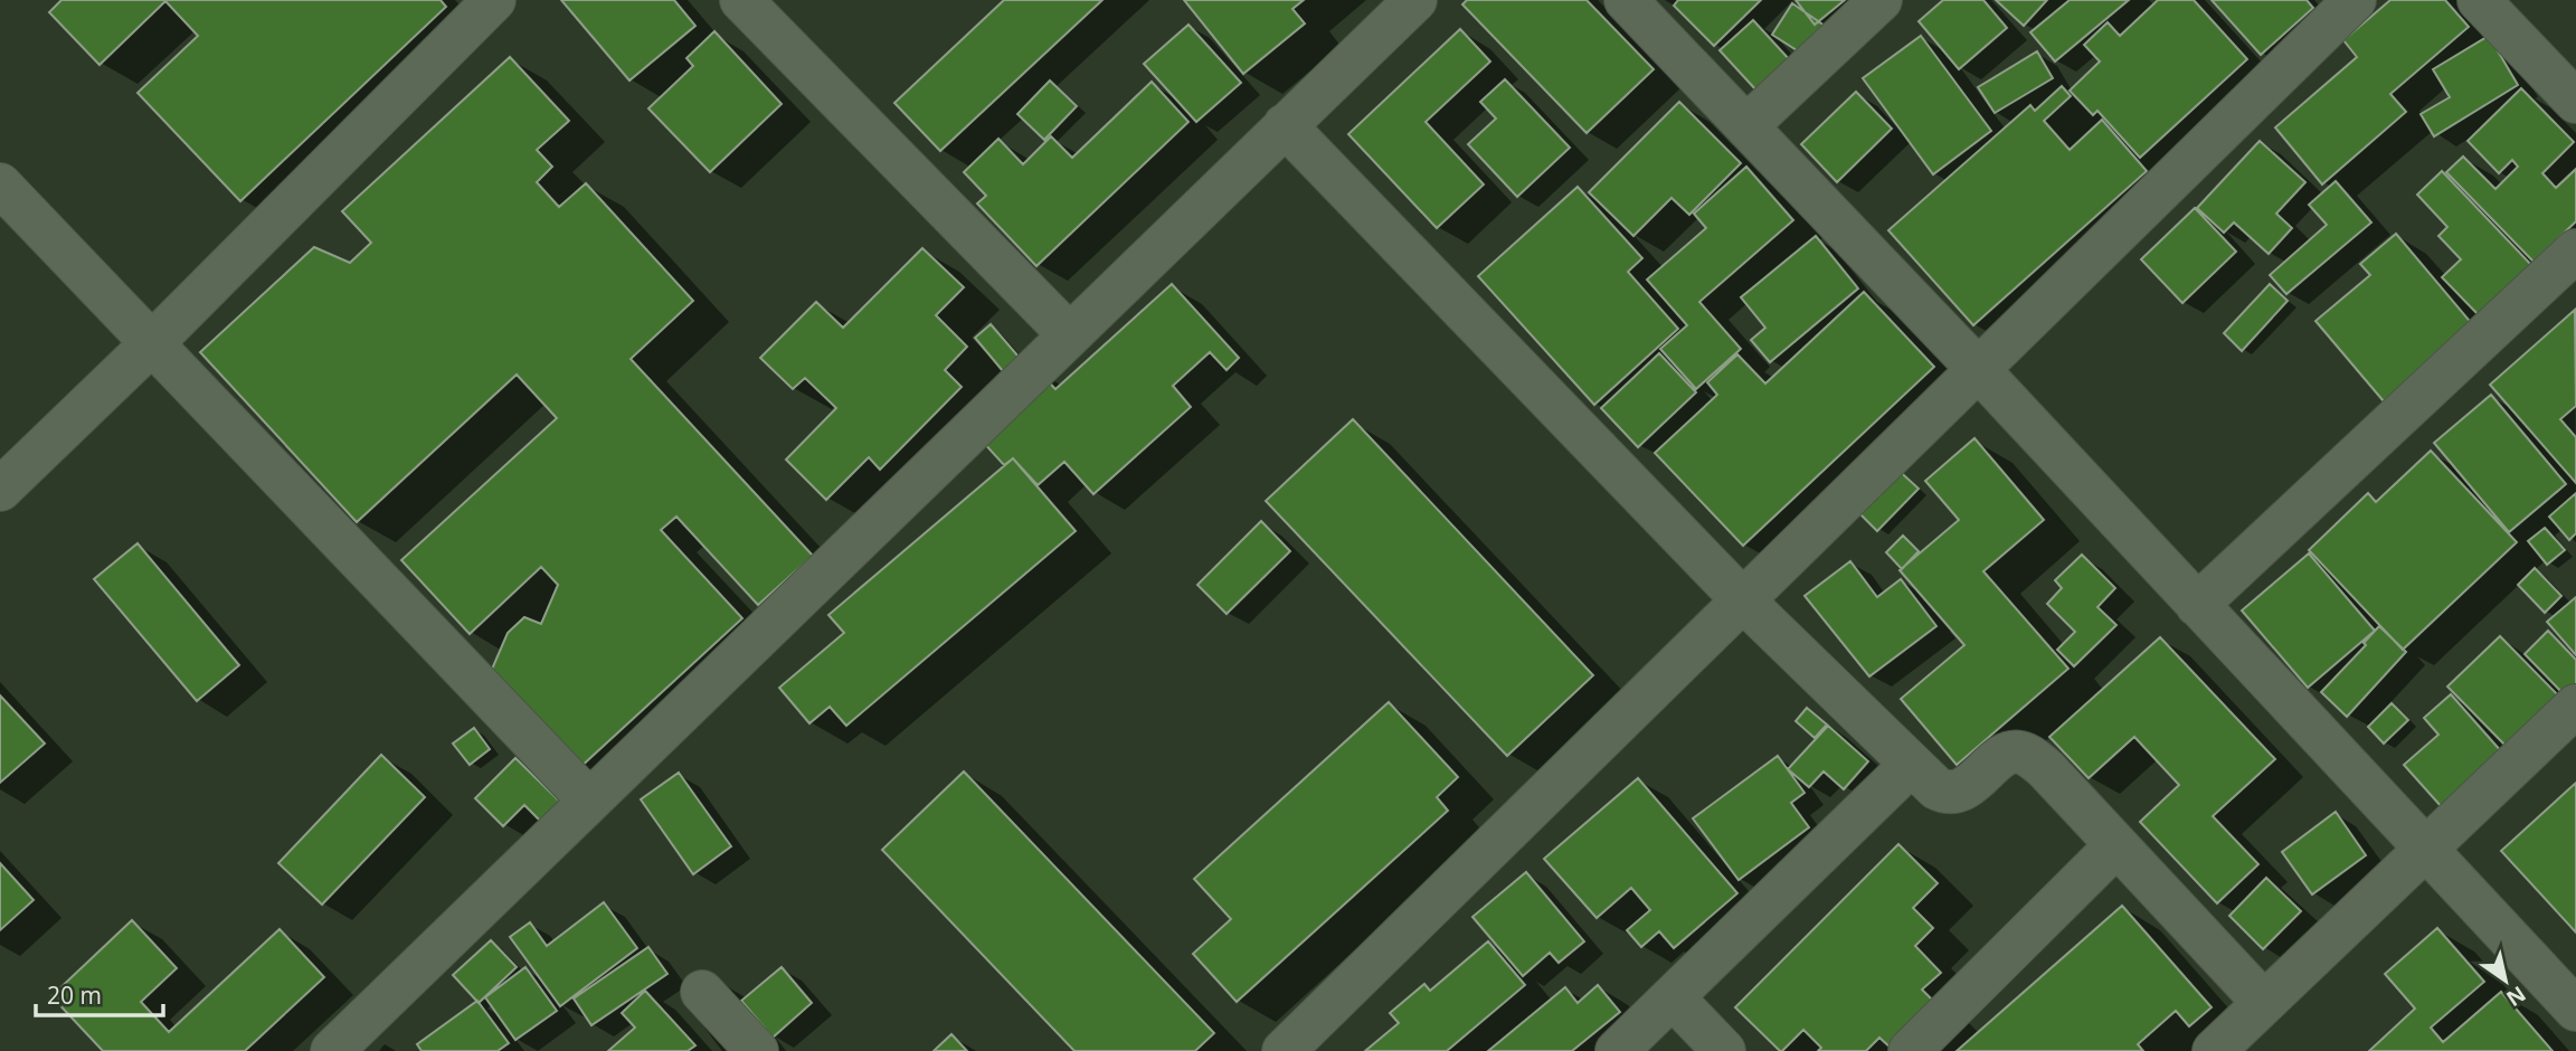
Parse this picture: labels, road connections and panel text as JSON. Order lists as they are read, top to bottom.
{
  "scale_bar": "20 m",
  "north": "bottom right"
}
